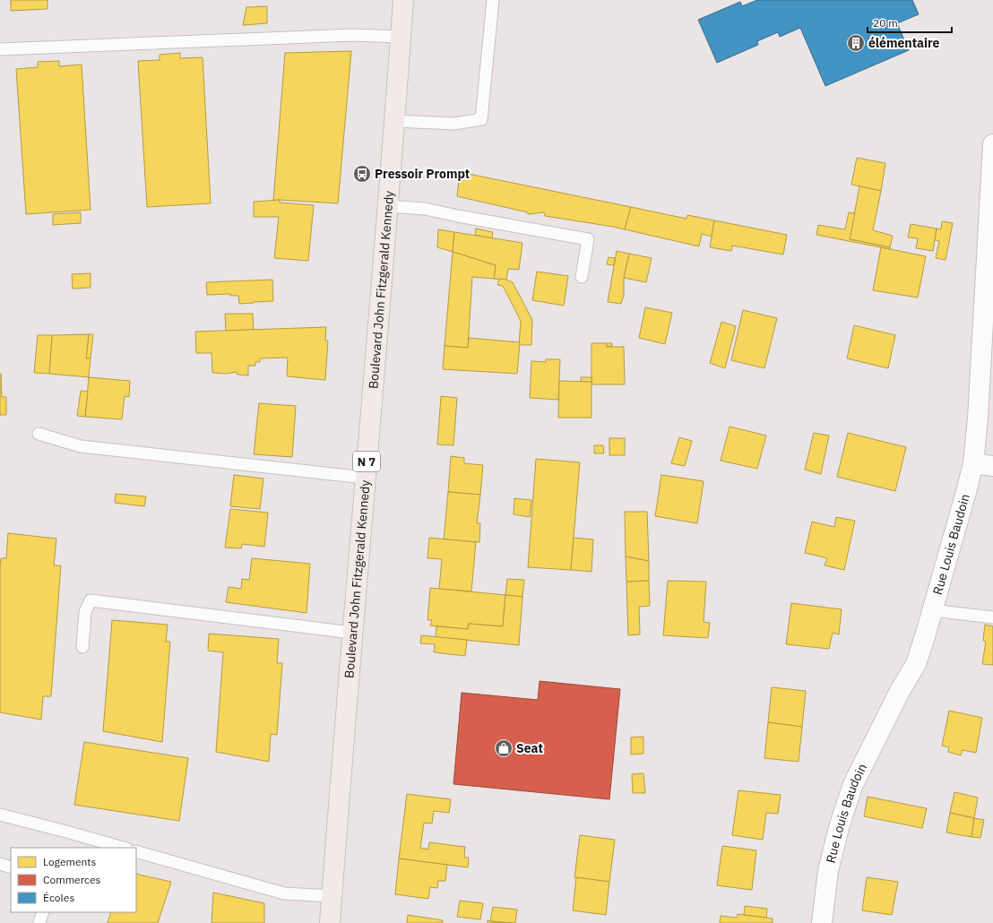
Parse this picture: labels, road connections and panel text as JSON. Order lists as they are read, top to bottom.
{
  "streets": {
    "main road": ["Boulevard John Fitzgerald Kennedy", "N 7"],
    "street": ["Rue Louis Baudoin"]
  },
  "places": {
    "building": ["élémentaire"],
    "bus stop": ["Pressoir Prompt"],
    "shop": ["Seat"]
  },
  "legend": ["Logements", "Commerces", "Écoles"],
  "scale_bar": "20 m"
}
